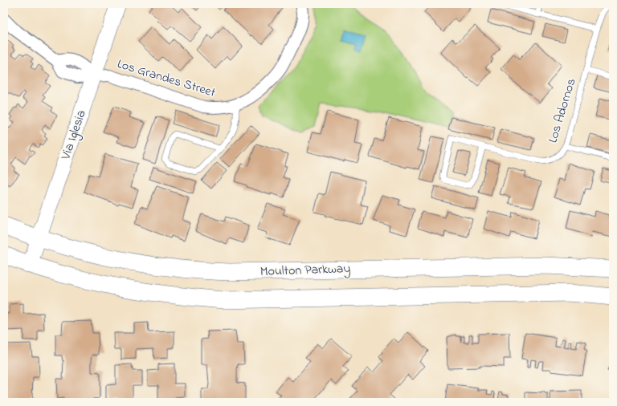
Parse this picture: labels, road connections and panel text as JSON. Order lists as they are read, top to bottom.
{
  "streets": {
    "main road": ["Moulton Parkway"],
    "street": ["Los Grandes Street", "Via Iglesia"],
    "lane": ["Los Adornos"]
  },
  "crossings": [
    ["Los Grandes Street", "Via Iglesia"],
    ["Via Iglesia", "Moulton Parkway"]
  ]
}
